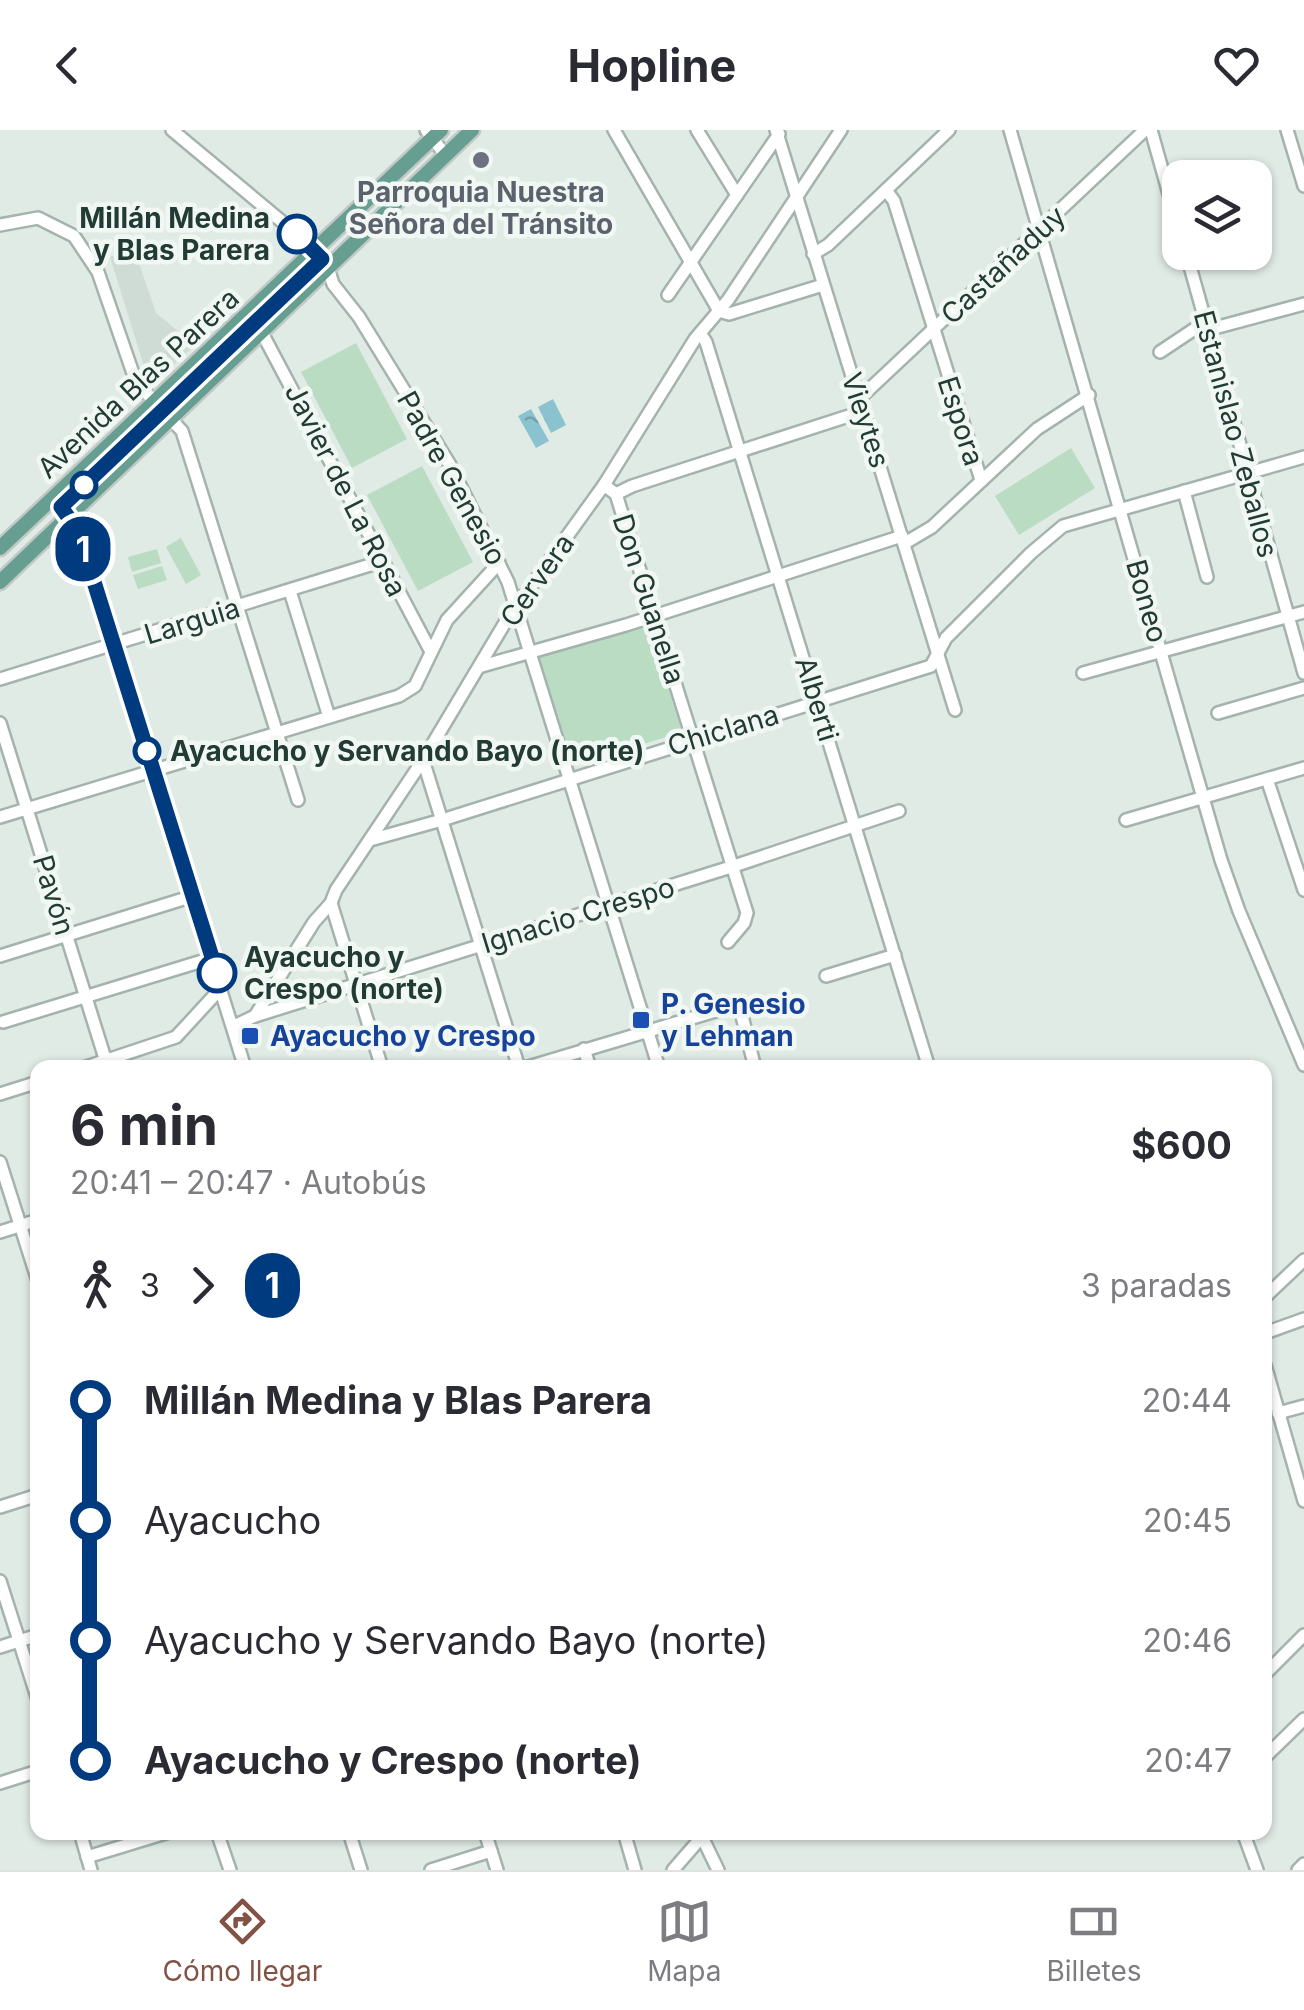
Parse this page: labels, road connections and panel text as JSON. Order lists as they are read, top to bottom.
{
  "streets": {
    "main road": ["Avenida Blas Parera"],
    "street": [
      "Castañaduy",
      "Vieytes",
      "Espora",
      "Estanislao Zeballos",
      "Padre Genesio",
      "Javier de La Rosa",
      "Cervera",
      "Don Guanella",
      "Boneo",
      "Larguia",
      "Alberti",
      "Chiclana",
      "Pavón",
      "Ignacio Crespo"
    ]
  },
  "crossings": [
    ["Castañaduy", "Vieytes"],
    ["Castañaduy", "Espora"],
    ["Castañaduy", "Don Guanella"],
    ["Castañaduy", "Boneo"],
    ["Castañaduy", "Alberti"],
    ["Avenida Blas Parera", "Padre Genesio"],
    ["Avenida Blas Parera", "Javier de La Rosa"],
    ["Vieytes", "Cervera"],
    ["Vieytes", "Chiclana"],
    ["Estanislao Zeballos", "Chiclana"],
    ["Padre Genesio", "Cervera"],
    ["Padre Genesio", "Chiclana"],
    ["Padre Genesio", "Ignacio Crespo"],
    ["Javier de La Rosa", "Larguia"],
    ["Cervera", "Don Guanella"],
    ["Cervera", "Alberti"],
    ["Cervera", "Chiclana"],
    ["Cervera", "Ignacio Crespo"],
    ["Don Guanella", "Chiclana"],
    ["Don Guanella", "Ignacio Crespo"],
    ["Boneo", "Chiclana"],
    ["Alberti", "Chiclana"],
    ["Alberti", "Ignacio Crespo"]
  ],
  "places": {
    "other": [
      "Parroquia Nuestra Señora del Tránsito",
      "Millán Medina y Blas Parera",
      "Ayacucho y Servando Bayo (norte)",
      "Ayacucho y Crespo (norte)"
    ],
    "transit": ["P. Genesio y Lehman", "Ayacucho y Crespo"]
  },
  "lines": ["bus line 1"],
  "page": {
    "header": "Hopline",
    "on_map": "1",
    "heading": ["6 min", "20:41 – 20:47 · Autobús", "$600"],
    "legs": ["3", "1", "3 paradas"],
    "list": [
      {
        "name": "Millán Medina y Blas Parera",
        "value": "20:44"
      },
      {
        "name": "Ayacucho",
        "value": "20:45"
      },
      {
        "name": "Ayacucho y Servando Bayo (norte)",
        "value": "20:46"
      },
      {
        "name": "Ayacucho y Crespo (norte)",
        "value": "20:47"
      }
    ],
    "tabs": ["Cómo llegar", "Mapa", "Billetes"]
  }
}
